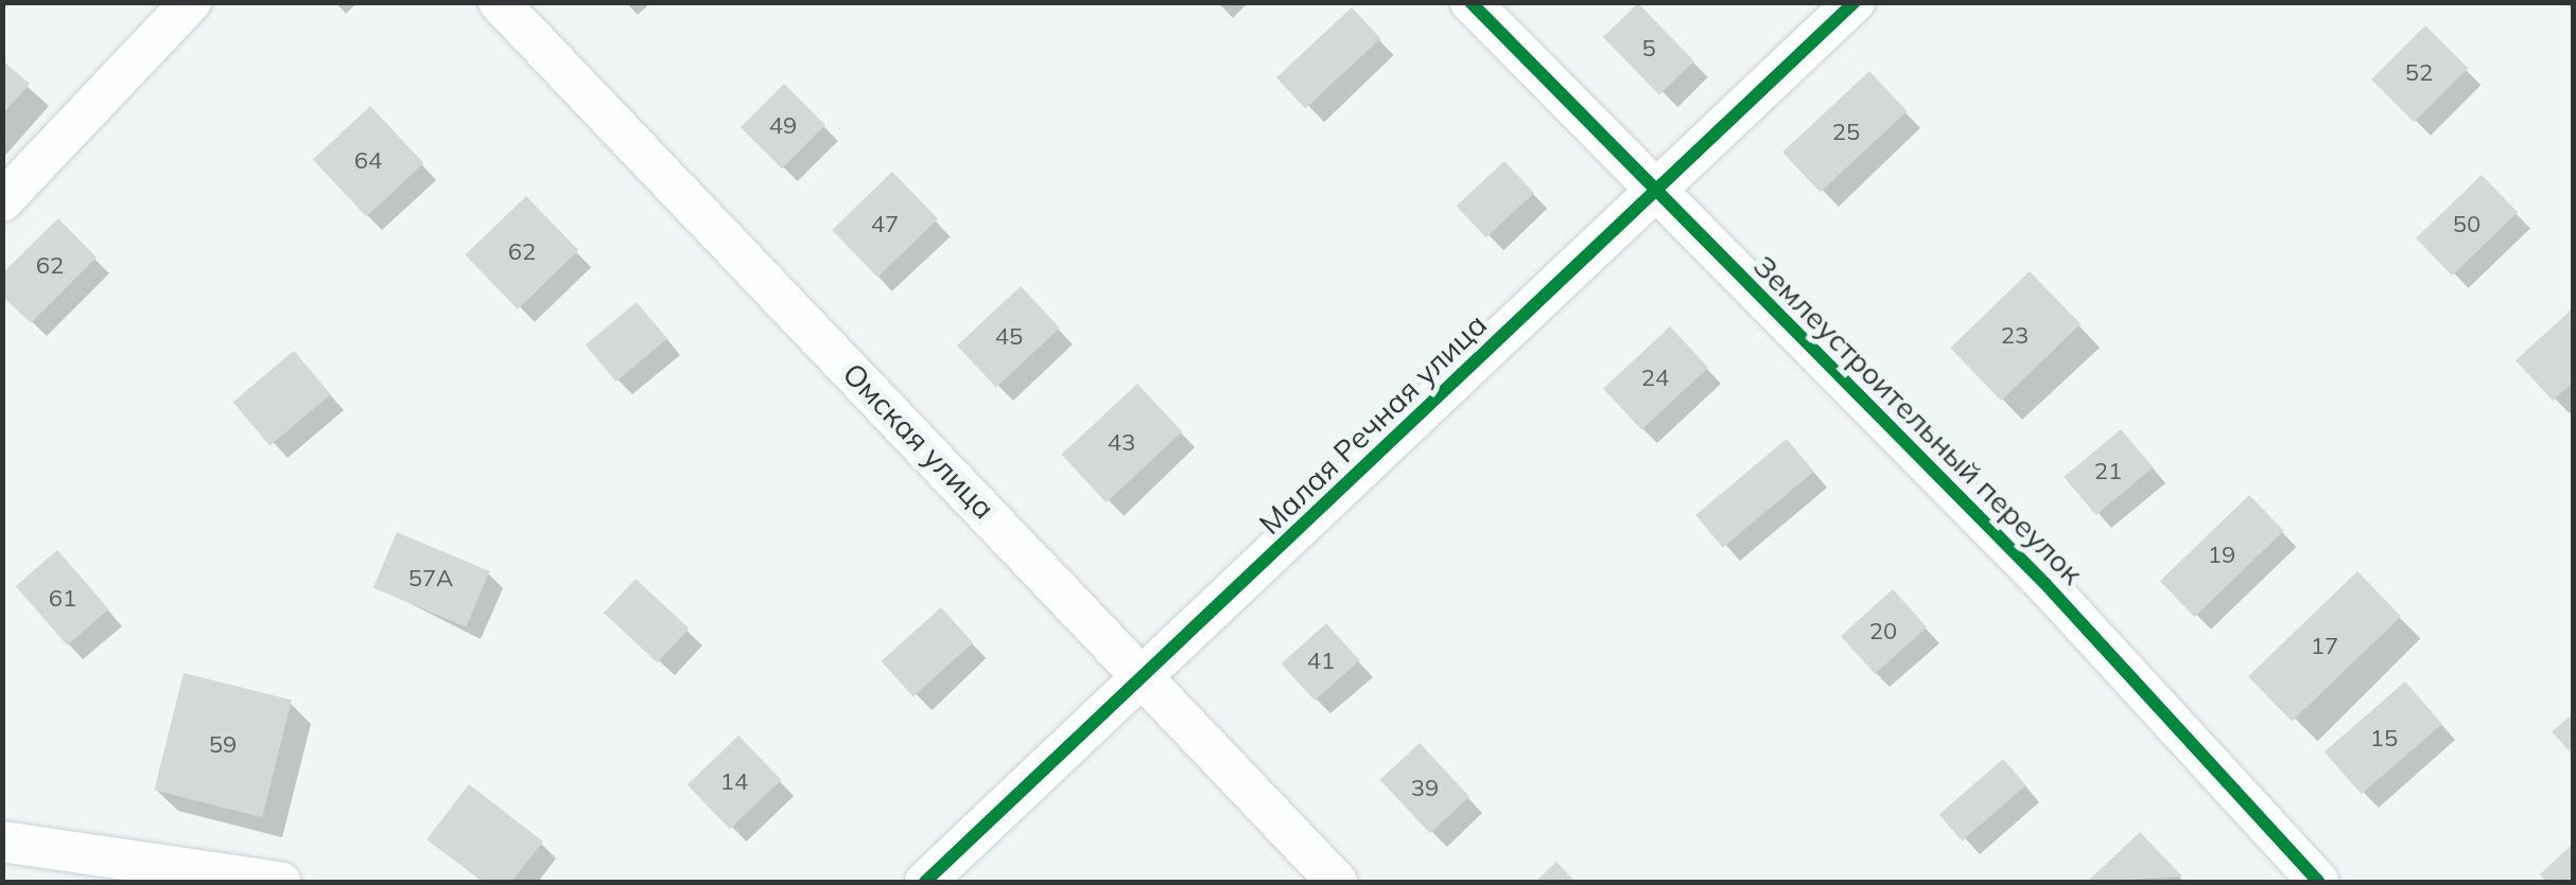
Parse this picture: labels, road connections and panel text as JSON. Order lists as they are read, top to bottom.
{
  "streets": {
    "street": ["Землеустроительный переулок", "Малая Речная улица", "Омская улица"]
  },
  "crossings": [
    ["Землеустроительный переулок", "Малая Речная улица"],
    ["Малая Речная улица", "Омская улица"]
  ],
  "house_numbers": [
    "5",
    "52",
    "49",
    "25",
    "64",
    "47",
    "50",
    "62",
    "62",
    "23",
    "45",
    "24",
    "43",
    "21",
    "19",
    "57A",
    "61",
    "20",
    "17",
    "41",
    "15",
    "59",
    "14",
    "39"
  ]
}
